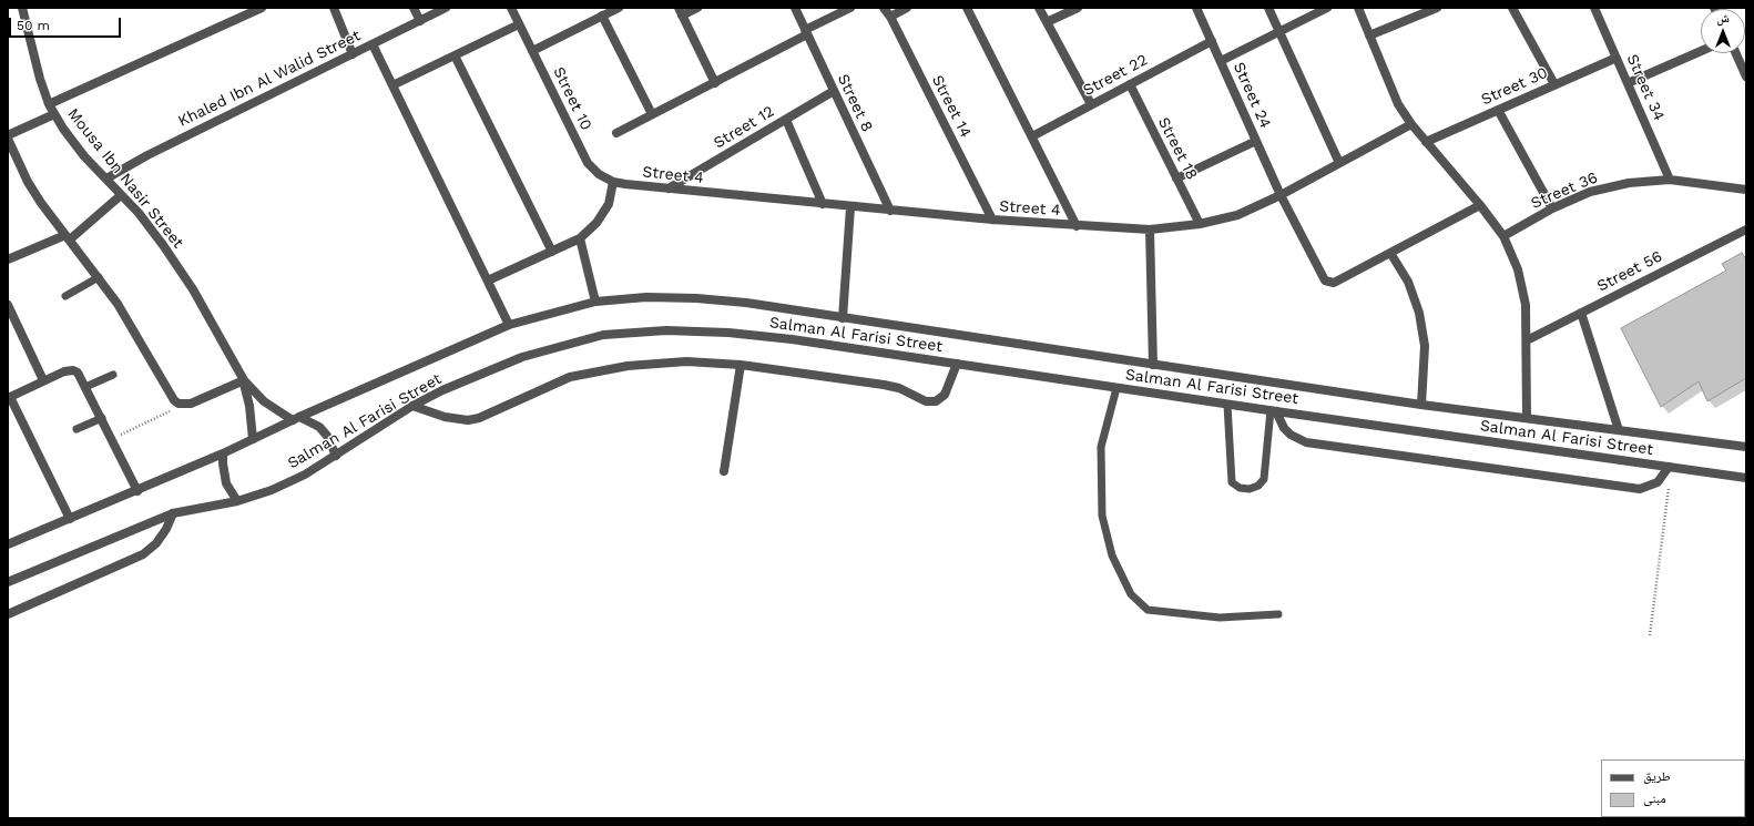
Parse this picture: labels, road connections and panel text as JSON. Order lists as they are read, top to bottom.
{
  "streets": {
    "street": [
      "Street 22",
      "Khaled Ibn Al Walid Street",
      "Street 30",
      "Street 34",
      "Street 24",
      "Street 10",
      "Street 8",
      "Street 14",
      "Street 12",
      "Street 18",
      "Street 4",
      "Mousa Ibn Nasir Street",
      "Street 36",
      "Street 56",
      "Salman Al Farisi Street"
    ]
  },
  "crossings": [
    ["Street 22", "Street 24"],
    ["Street 22", "Street 18"],
    ["Khaled Ibn Al Walid Street", "Mousa Ibn Nasir Street"],
    ["Street 30", "Street 34"],
    ["Street 34", "Street 36"],
    ["Street 24", "Street 4"],
    ["Street 10", "Street 4"],
    ["Street 8", "Street 12"],
    ["Street 8", "Street 4"],
    ["Street 14", "Street 4"],
    ["Street 12", "Street 4"],
    ["Street 18", "Street 4"],
    ["Mousa Ibn Nasir Street", "Salman Al Farisi Street"]
  ],
  "legend": ["طريق", "مبنى"],
  "scale_bar": "50 m",
  "north": "top"
}
